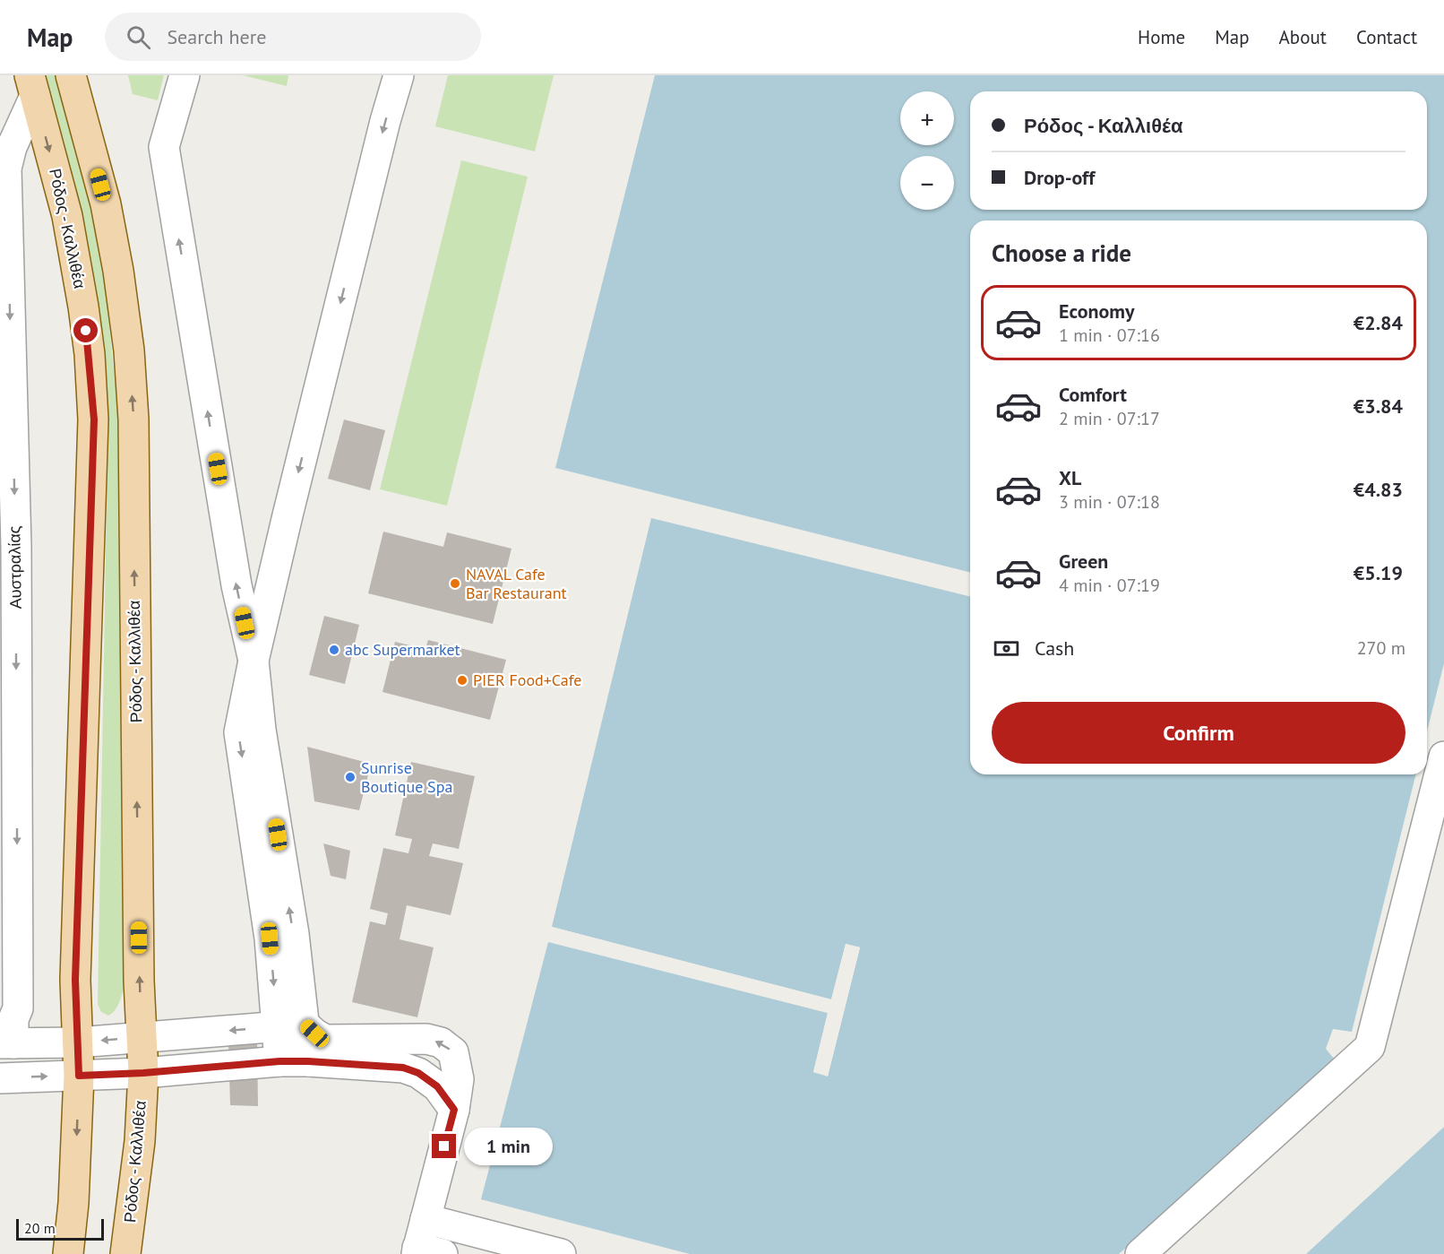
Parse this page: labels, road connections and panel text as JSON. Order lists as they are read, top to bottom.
{
  "streets": {
    "main road": ["Ρόδος - Καλλιθέα"],
    "street": ["Αυστραλίας"]
  },
  "crossings": [
    ["Ρόδος - Καλλιθέα", "Αυστραλίας"]
  ],
  "places": [
    "NAVAL Cafe Bar Restaurant",
    "abc Supermarket",
    "PIER Food+Cafe",
    "Sunrise Boutique Spa"
  ],
  "scale_bar": "20 m",
  "page": {
    "header": "Map",
    "search": "Search here",
    "nav": [
      "Home",
      "Map",
      "About",
      "Contact"
    ],
    "map_buttons": ["+", "−"],
    "banner": ["Ρόδος - Καλλιθέα", "Drop-off"],
    "heading": "Choose a ride",
    "list": [
      {
        "name": "Economy",
        "note": "1 min · 07:16",
        "value": "€2.84"
      },
      {
        "name": "Comfort",
        "note": "2 min · 07:17",
        "value": "€3.84"
      },
      {
        "name": "XL",
        "note": "3 min · 07:18",
        "value": "€4.83"
      },
      {
        "name": "Green",
        "note": "4 min · 07:19",
        "value": "€5.19"
      }
    ],
    "pay": ["Cash", "270 m"],
    "buttons": "Confirm",
    "bubble": "1 min",
    "scale": "20 m"
  }
}
